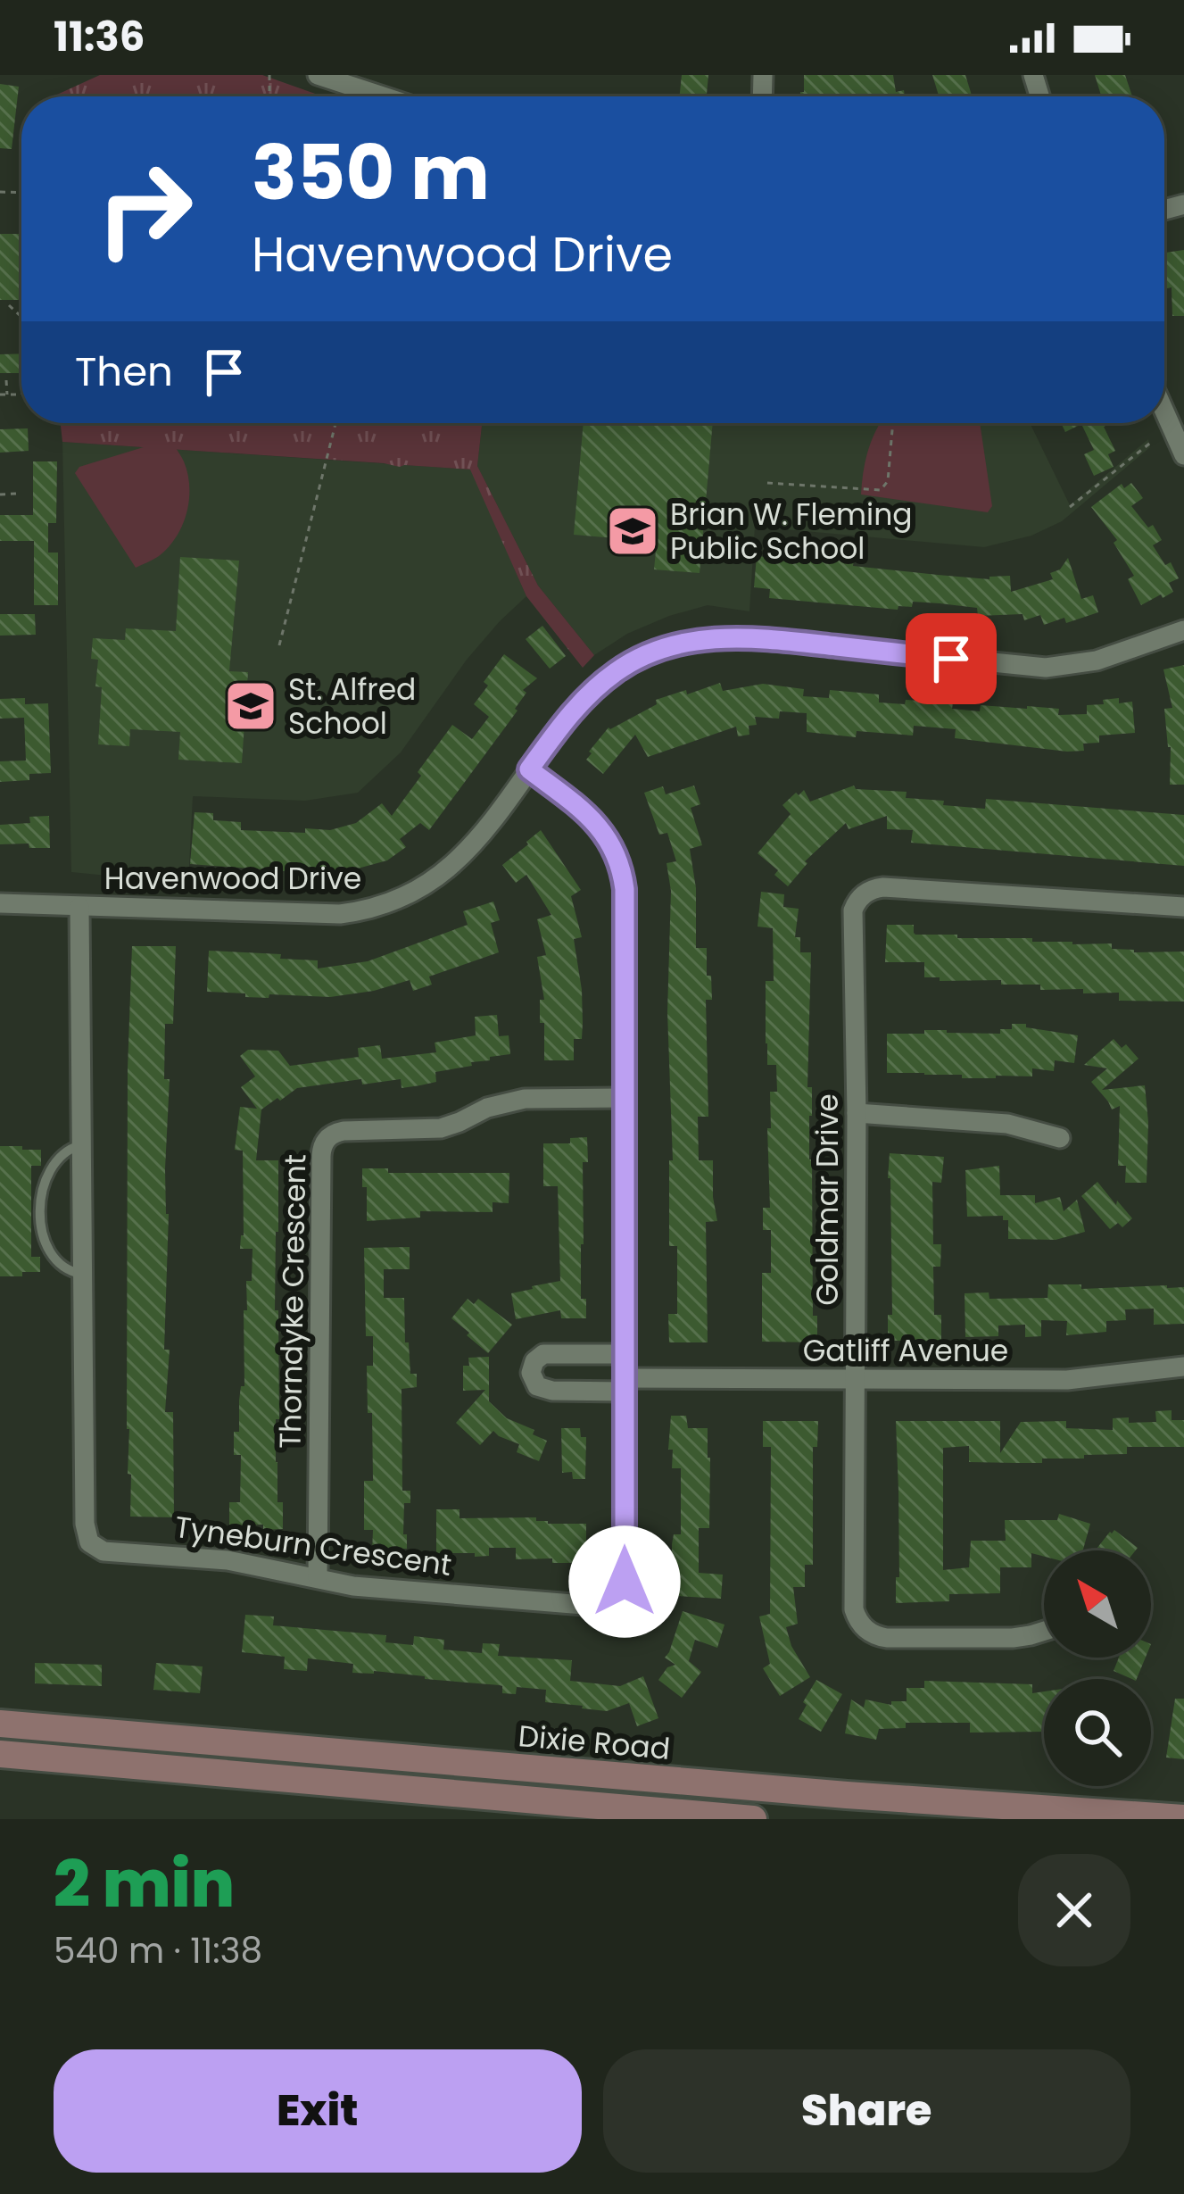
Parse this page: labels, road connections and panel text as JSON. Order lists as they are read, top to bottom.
{
  "streets": {
    "main road": ["Dixie Road"],
    "street": [
      "Havenwood Drive",
      "Goldmar Drive",
      "Thorndyke Crescent",
      "Gatliff Avenue",
      "Tyneburn Crescent"
    ]
  },
  "crossings": [
    ["Havenwood Drive", "Tyneburn Crescent"],
    ["Goldmar Drive", "Gatliff Avenue"],
    ["Thorndyke Crescent", "Tyneburn Crescent"],
    ["Gatliff Avenue", "Tyneburn Crescent"]
  ],
  "places": {
    "school or university": ["Brian W. Fleming Public School", "St. Alfred School"]
  },
  "north": "top left",
  "page": {
    "status": "11:36",
    "turn": ["350 m", "Havenwood Drive"],
    "then": "Then",
    "heading": ["2 min", "540 m · 11:38"],
    "buttons": ["Exit", "Share"]
  }
}
